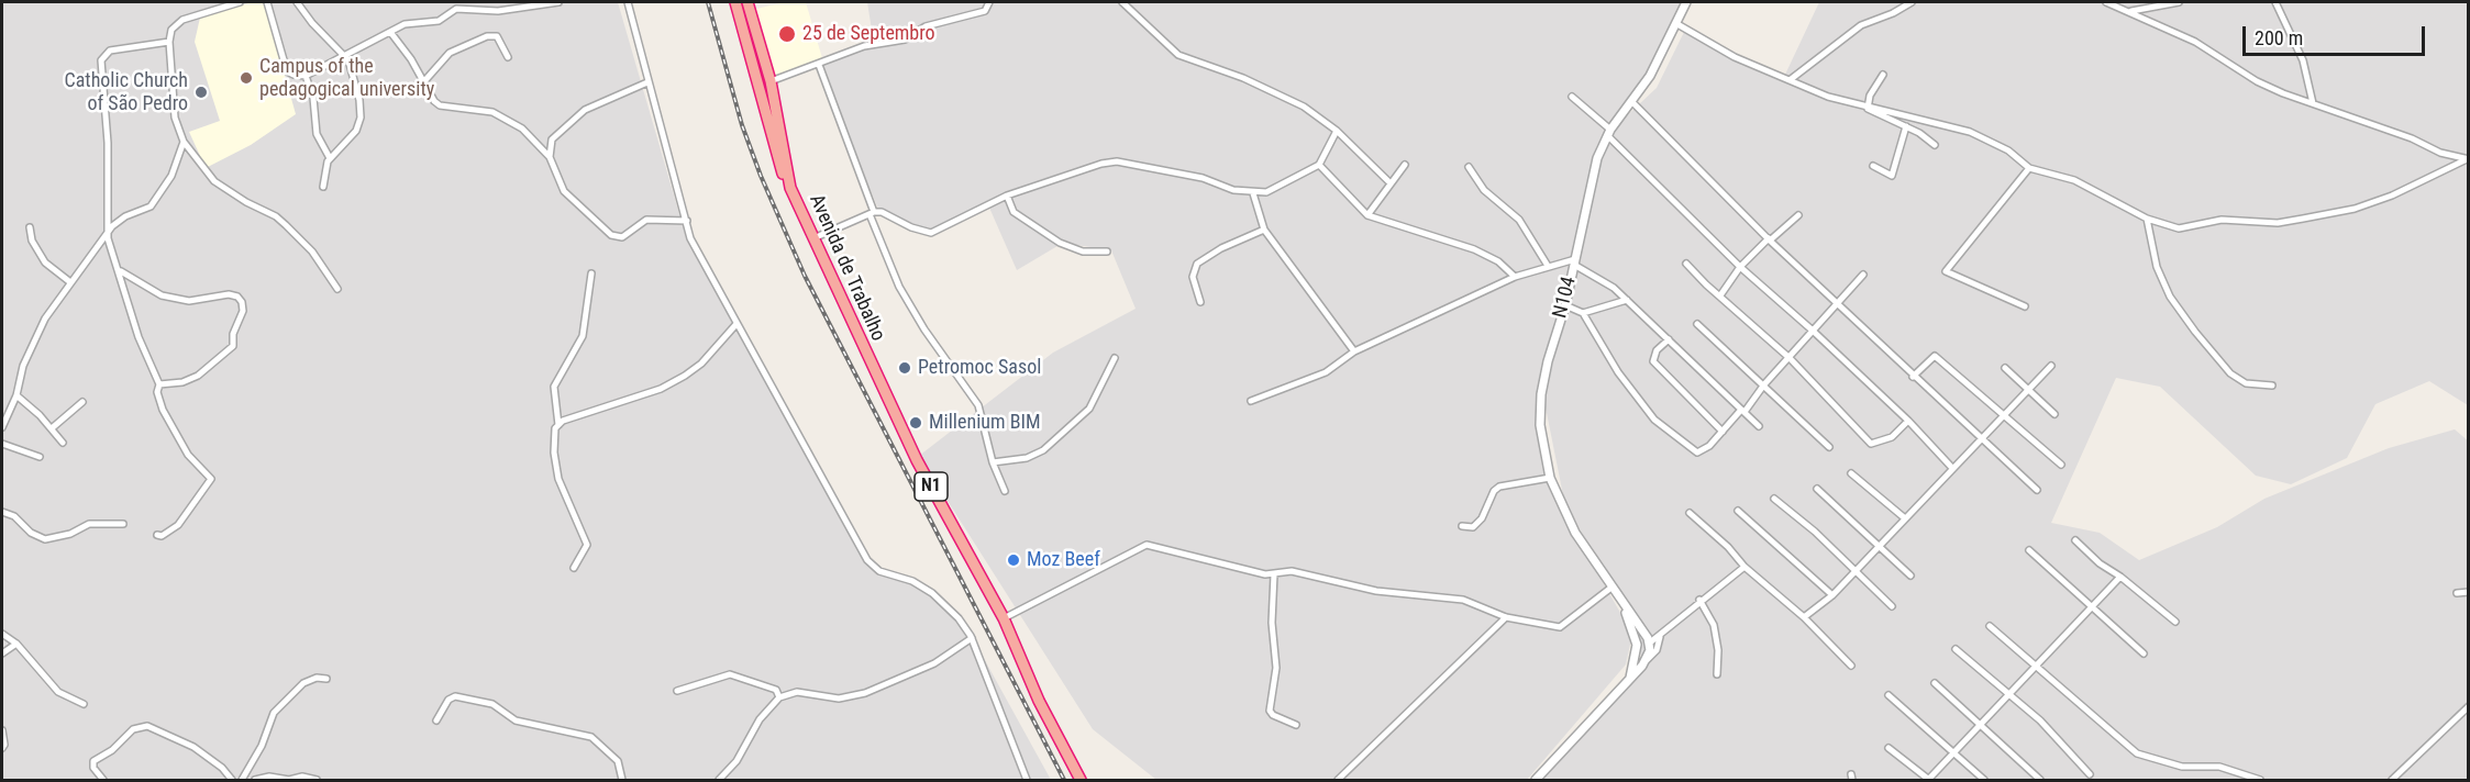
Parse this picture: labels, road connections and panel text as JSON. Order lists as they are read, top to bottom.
{
  "streets": {
    "highway": ["Avenida de Trabalho", "N1"],
    "street": ["N104"]
  },
  "crossings": [
    ["Avenida de Trabalho", "N1"]
  ],
  "places": [
    "25 de Septembro",
    "Campus of the pedagogical university",
    "Catholic Church of São Pedro",
    "Petromoc Sasol",
    "Millenium BIM",
    "Moz Beef"
  ],
  "scale_bar": "200 m"
}
